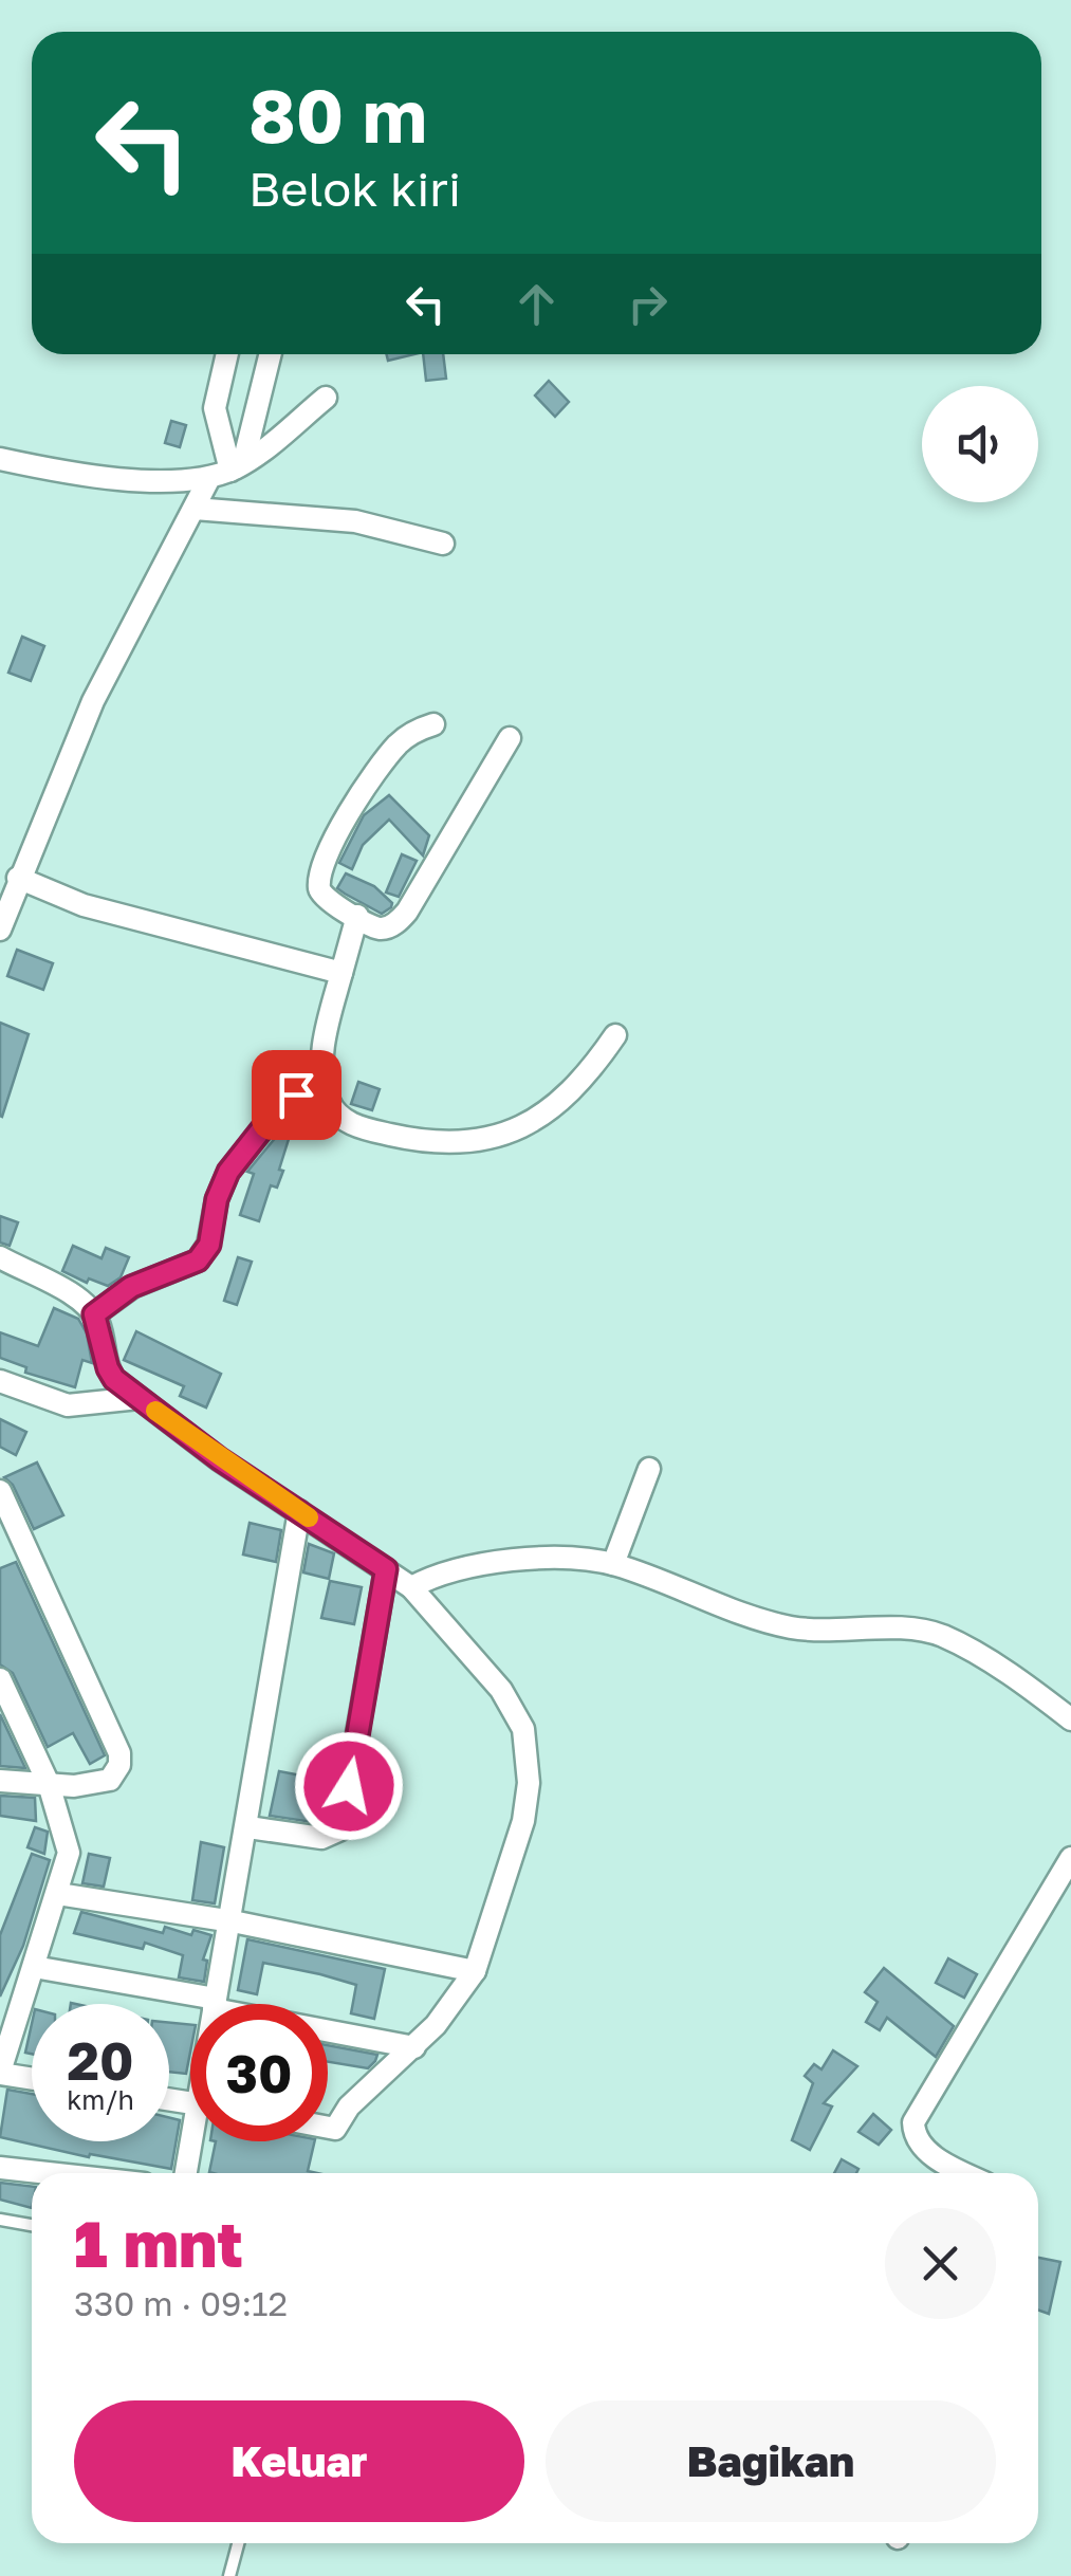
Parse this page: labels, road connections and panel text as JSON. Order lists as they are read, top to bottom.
{
  "page": {
    "turn": ["80 m", "Belok kiri"],
    "speed": "20 km/h",
    "limit": "30",
    "heading": ["1 mnt", "330 m · 09:12"],
    "buttons": ["Keluar", "Bagikan"]
  }
}
